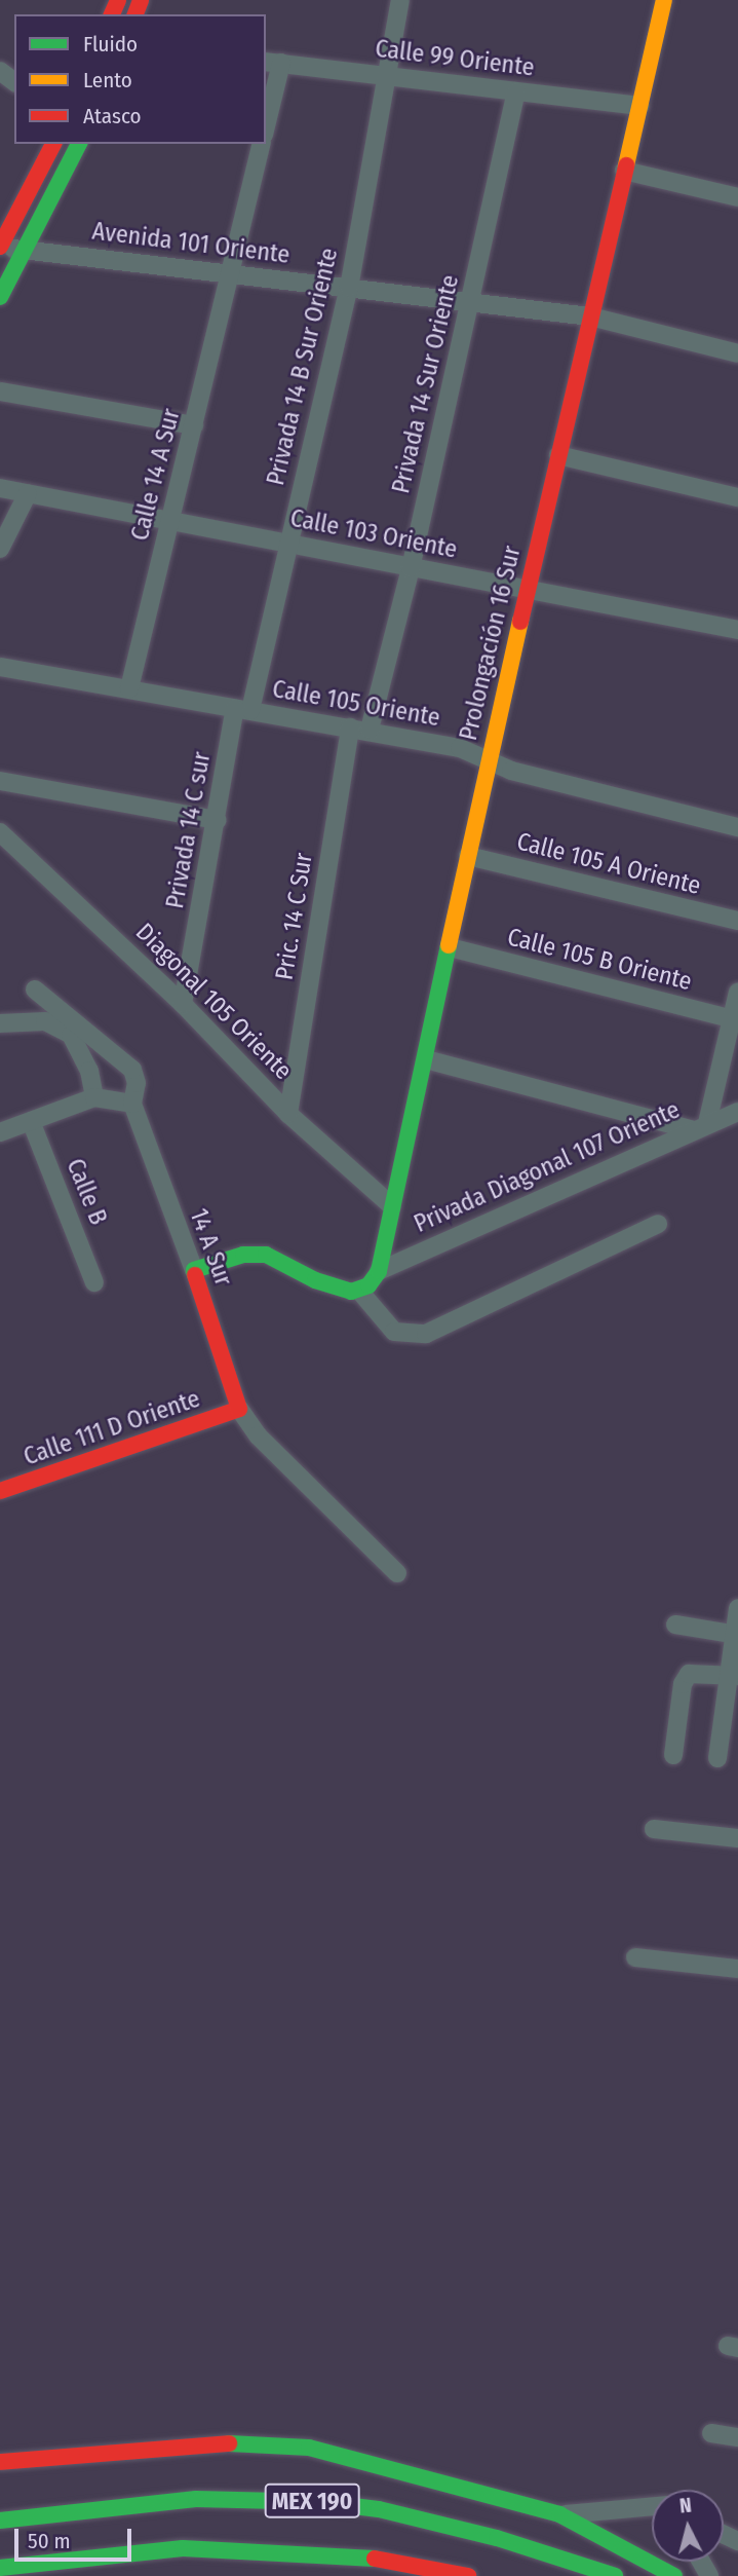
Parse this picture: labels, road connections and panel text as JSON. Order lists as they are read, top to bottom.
{
  "streets": {
    "main road": [
      "Prolongación 16 Sur",
      "14 A Sur",
      "Calle 111 D Oriente",
      "MEX 190"
    ],
    "street": [
      "Calle 99 Oriente",
      "Avenida 101 Oriente",
      "Privada 14 B Sur Oriente",
      "Privada 14 Sur Oriente",
      "Calle 14 A Sur",
      "Calle 103 Oriente",
      "Calle 105 Oriente",
      "Privada 14 C sur",
      "Calle 105 A Oriente",
      "Pric. 14 C Sur",
      "Calle 105 B Oriente",
      "Diagonal 105 Oriente",
      "Privada Diagonal 107 Oriente",
      "Calle B"
    ]
  },
  "crossings": [
    ["Calle 99 Oriente", "Privada 14 B Sur Oriente"],
    ["Calle 99 Oriente", "Privada 14 Sur Oriente"],
    ["Calle 99 Oriente", "Prolongación 16 Sur"],
    ["Avenida 101 Oriente", "Privada 14 B Sur Oriente"],
    ["Avenida 101 Oriente", "Privada 14 Sur Oriente"],
    ["Avenida 101 Oriente", "Calle 14 A Sur"],
    ["Avenida 101 Oriente", "Prolongación 16 Sur"],
    ["Privada 14 B Sur Oriente", "Calle 103 Oriente"],
    ["Privada 14 B Sur Oriente", "Calle 105 Oriente"],
    ["Privada 14 B Sur Oriente", "Privada 14 C sur"],
    ["Privada 14 Sur Oriente", "Calle 103 Oriente"],
    ["Privada 14 Sur Oriente", "Calle 105 Oriente"],
    ["Calle 14 A Sur", "Calle 103 Oriente"],
    ["Calle 14 A Sur", "Calle 105 Oriente"],
    ["Calle 103 Oriente", "Prolongación 16 Sur"],
    ["Prolongación 16 Sur", "Calle 105 Oriente"],
    ["Prolongación 16 Sur", "Calle 105 A Oriente"],
    ["Prolongación 16 Sur", "Calle 105 B Oriente"],
    ["Prolongación 16 Sur", "Diagonal 105 Oriente"],
    ["Prolongación 16 Sur", "Privada Diagonal 107 Oriente"],
    ["Calle 105 Oriente", "Privada 14 C sur"],
    ["Calle 105 Oriente", "Pric. 14 C Sur"],
    ["Privada 14 C sur", "Diagonal 105 Oriente"],
    ["Pric. 14 C Sur", "Diagonal 105 Oriente"],
    ["14 A Sur", "Calle 111 D Oriente"]
  ],
  "legend": ["Fluido", "Lento", "Atasco"],
  "scale_bar": "50 m",
  "north": "top"
}
